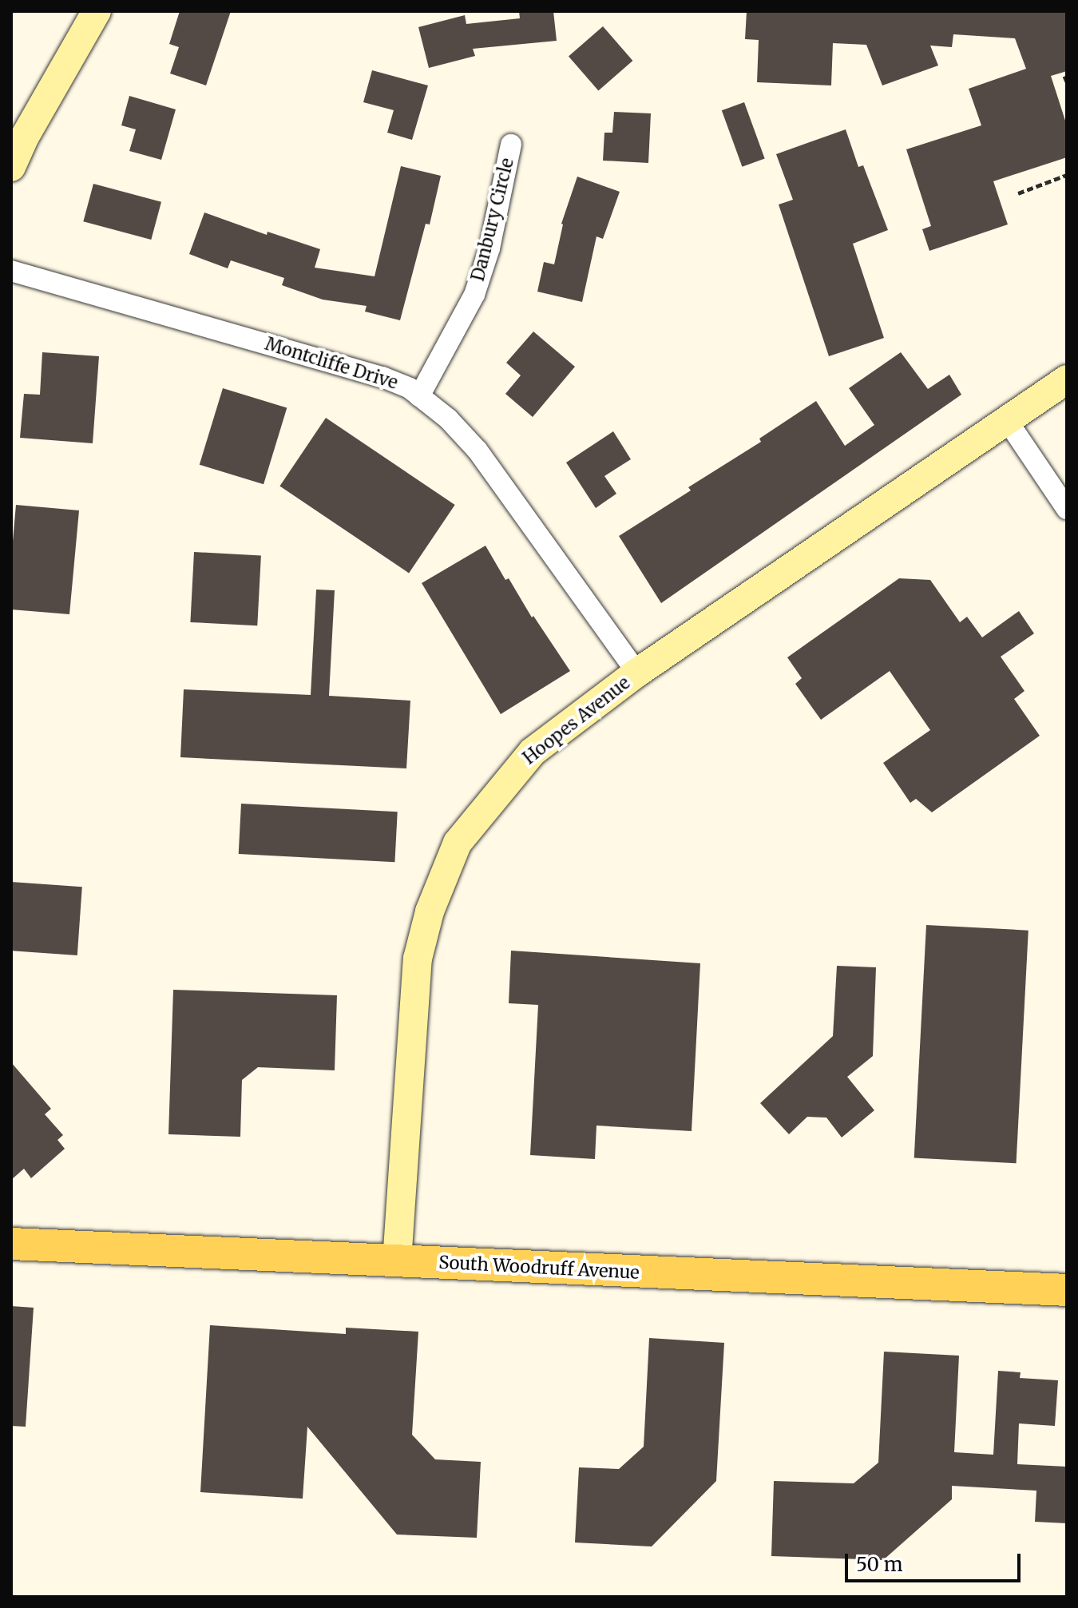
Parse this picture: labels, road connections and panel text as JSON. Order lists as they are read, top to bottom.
{
  "streets": {
    "main road": ["South Woodruff Avenue"],
    "street": ["Danbury Circle", "Montcliffe Drive", "Hoopes Avenue"]
  },
  "crossings": [
    ["Danbury Circle", "Montcliffe Drive"],
    ["Montcliffe Drive", "Hoopes Avenue"],
    ["Hoopes Avenue", "South Woodruff Avenue"]
  ],
  "scale_bar": "50 m"
}
